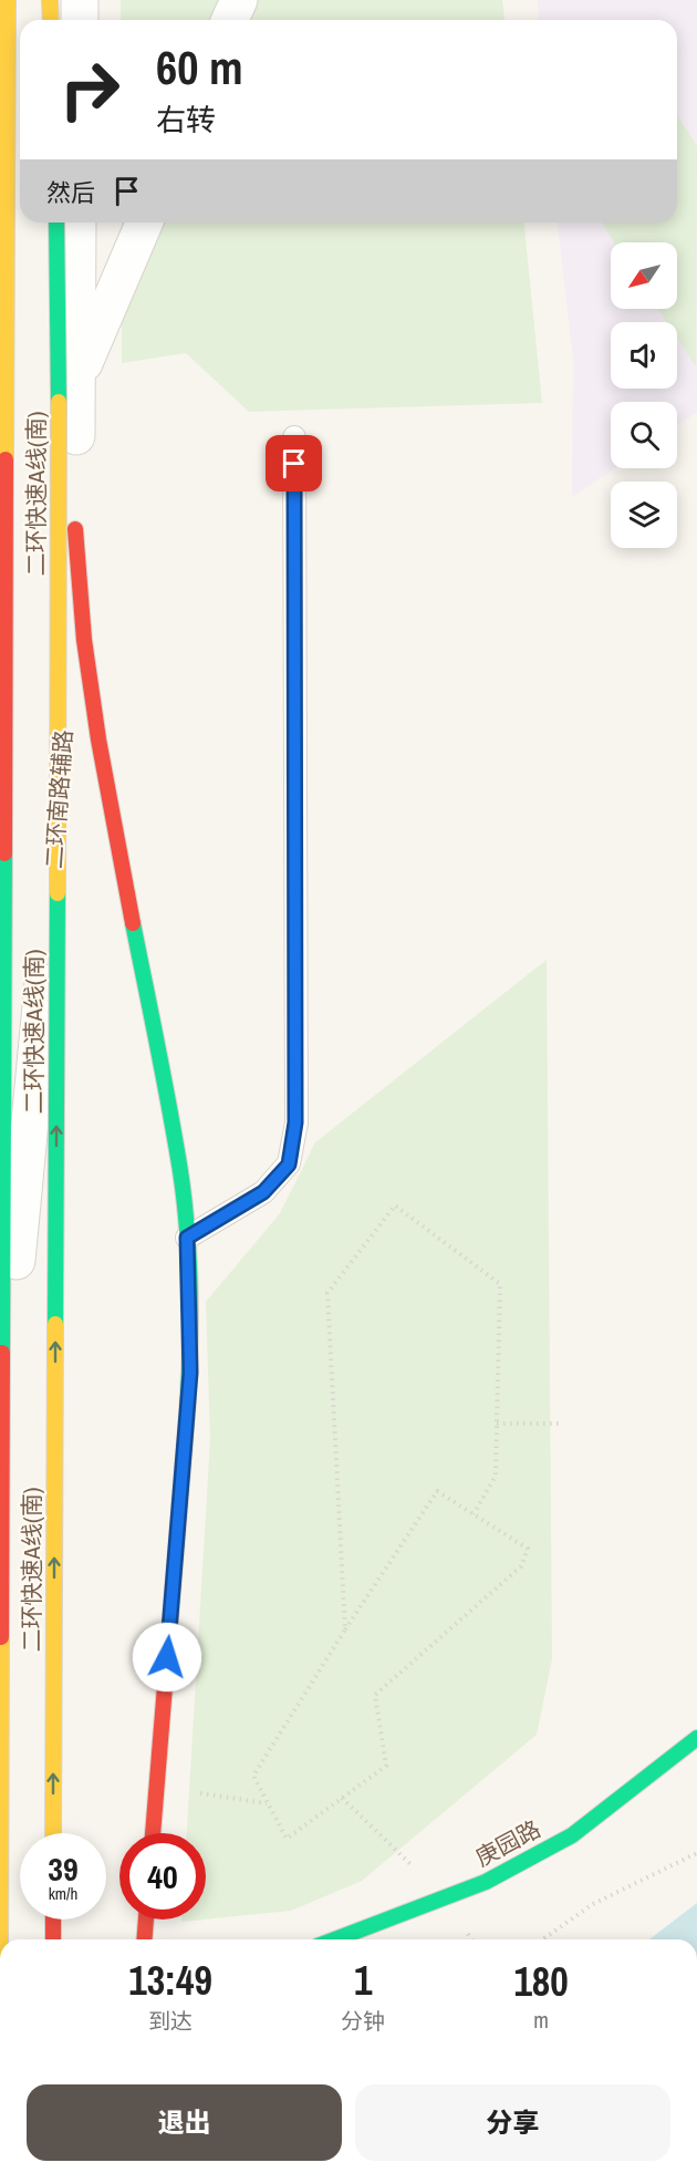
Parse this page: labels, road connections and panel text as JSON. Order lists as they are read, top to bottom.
{
  "streets": {
    "main road": ["二环快速A线(南)", "庚园路"],
    "street": ["二环南路辅路"]
  },
  "north": "bottom left",
  "page": {
    "turn": ["60 m", "右转"],
    "then": "然后",
    "speed": "39 km/h",
    "limit": "40",
    "eta": [
      "13:49",
      "到达",
      "1",
      "分钟",
      "180",
      "m"
    ],
    "buttons": ["退出", "分享"]
  }
}
